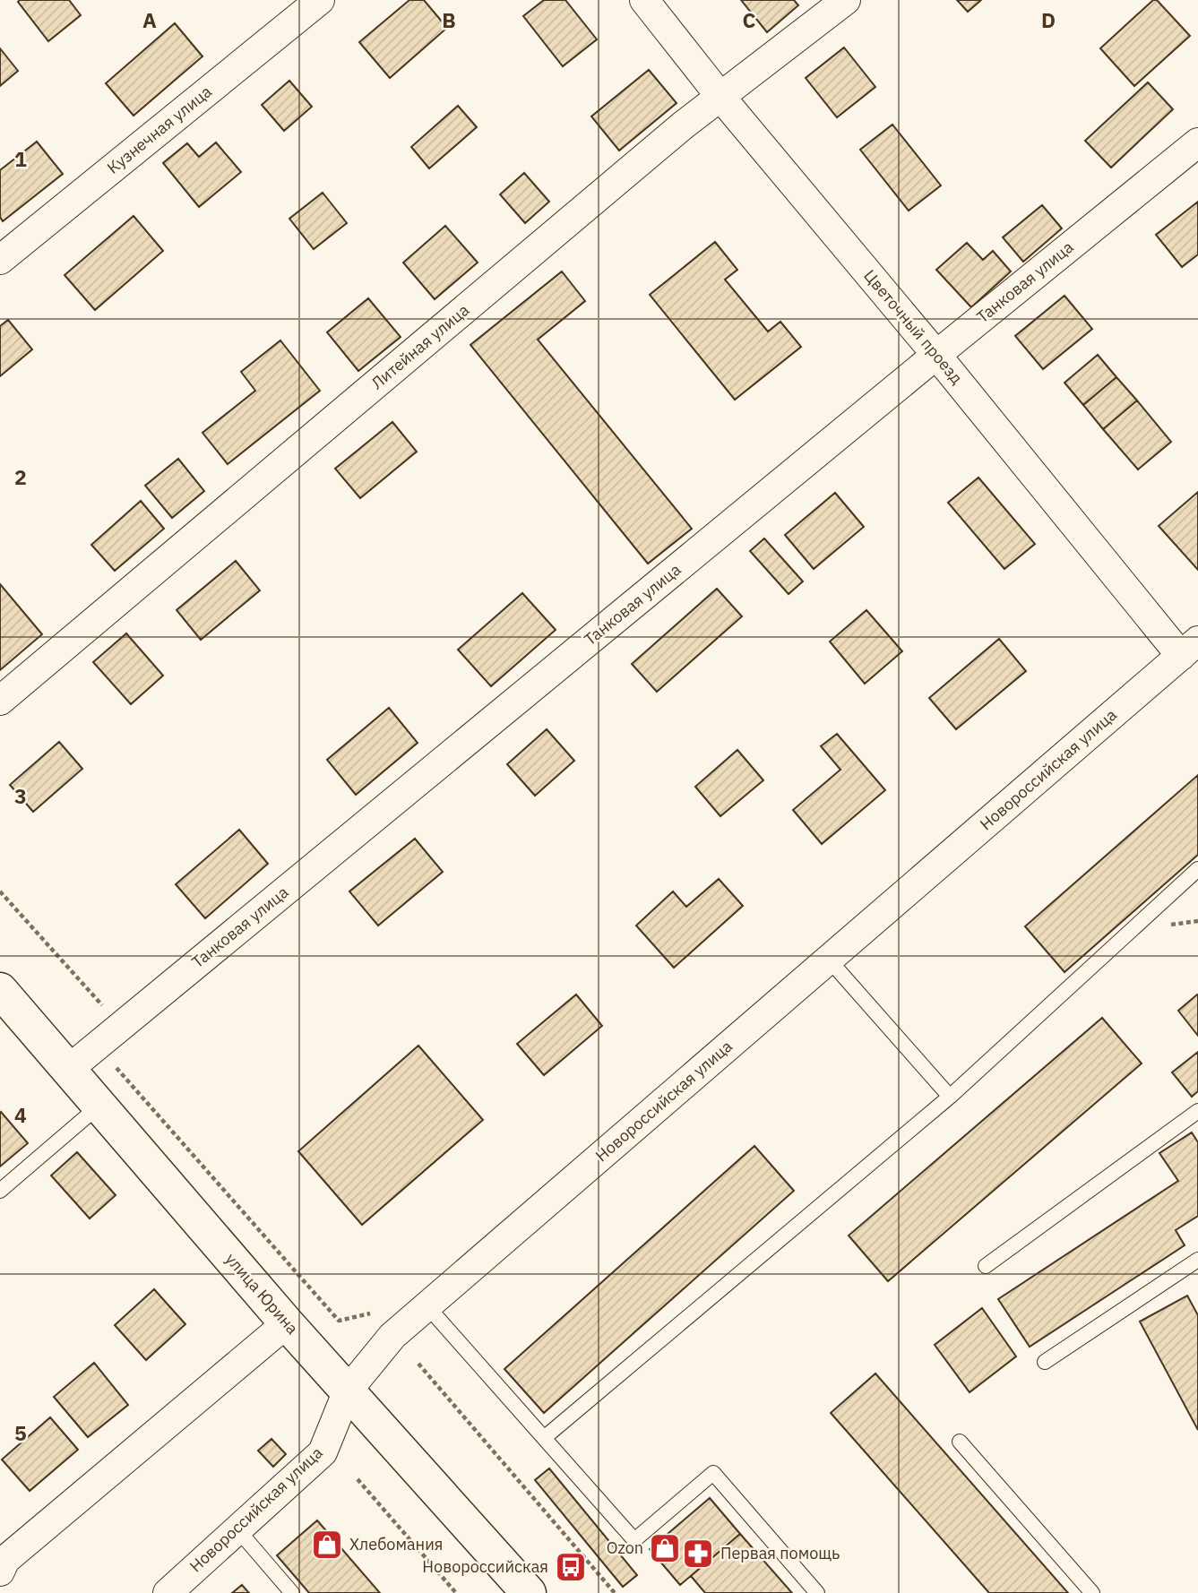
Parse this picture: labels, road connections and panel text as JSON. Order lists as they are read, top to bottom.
{
  "streets": {
    "street": [
      "Кузнечная улица",
      "Танковая улица",
      "Цветочный проезд",
      "Литейная улица",
      "Новороссийская улица",
      "улица Юрина"
    ]
  },
  "crossings": [
    ["Танковая улица", "Цветочный проезд"],
    ["Танковая улица", "улица Юрина"],
    ["Цветочный проезд", "Литейная улица"],
    ["Цветочный проезд", "Новороссийская улица"],
    ["Новороссийская улица", "улица Юрина"]
  ],
  "places": {
    "shop": ["Хлебомания", "Ozon"],
    "pharmacy": ["Первая помощь"],
    "bus stop": ["Новороссийская"]
  },
  "grid": {
    "columns": [
      "A",
      "B",
      "C",
      "D"
    ],
    "rows": [
      "1",
      "2",
      "3",
      "4",
      "5"
    ]
  }
}
